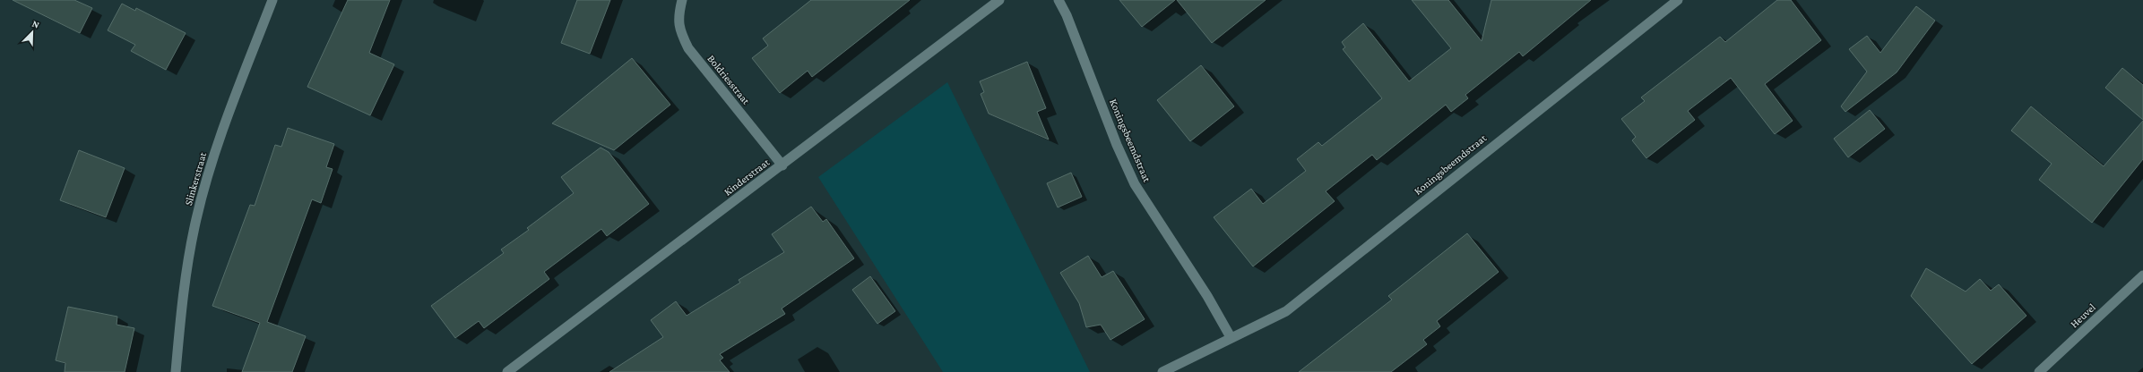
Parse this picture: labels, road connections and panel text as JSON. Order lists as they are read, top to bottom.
{
  "streets": {
    "street": [
      "Boldriesstraat",
      "Koningsbeemdstraat",
      "Kinderstraat",
      "Slinkerstraat",
      "Heuvel"
    ]
  },
  "crossings": [
    ["Boldriesstraat", "Kinderstraat"]
  ],
  "north": "top right"
}
